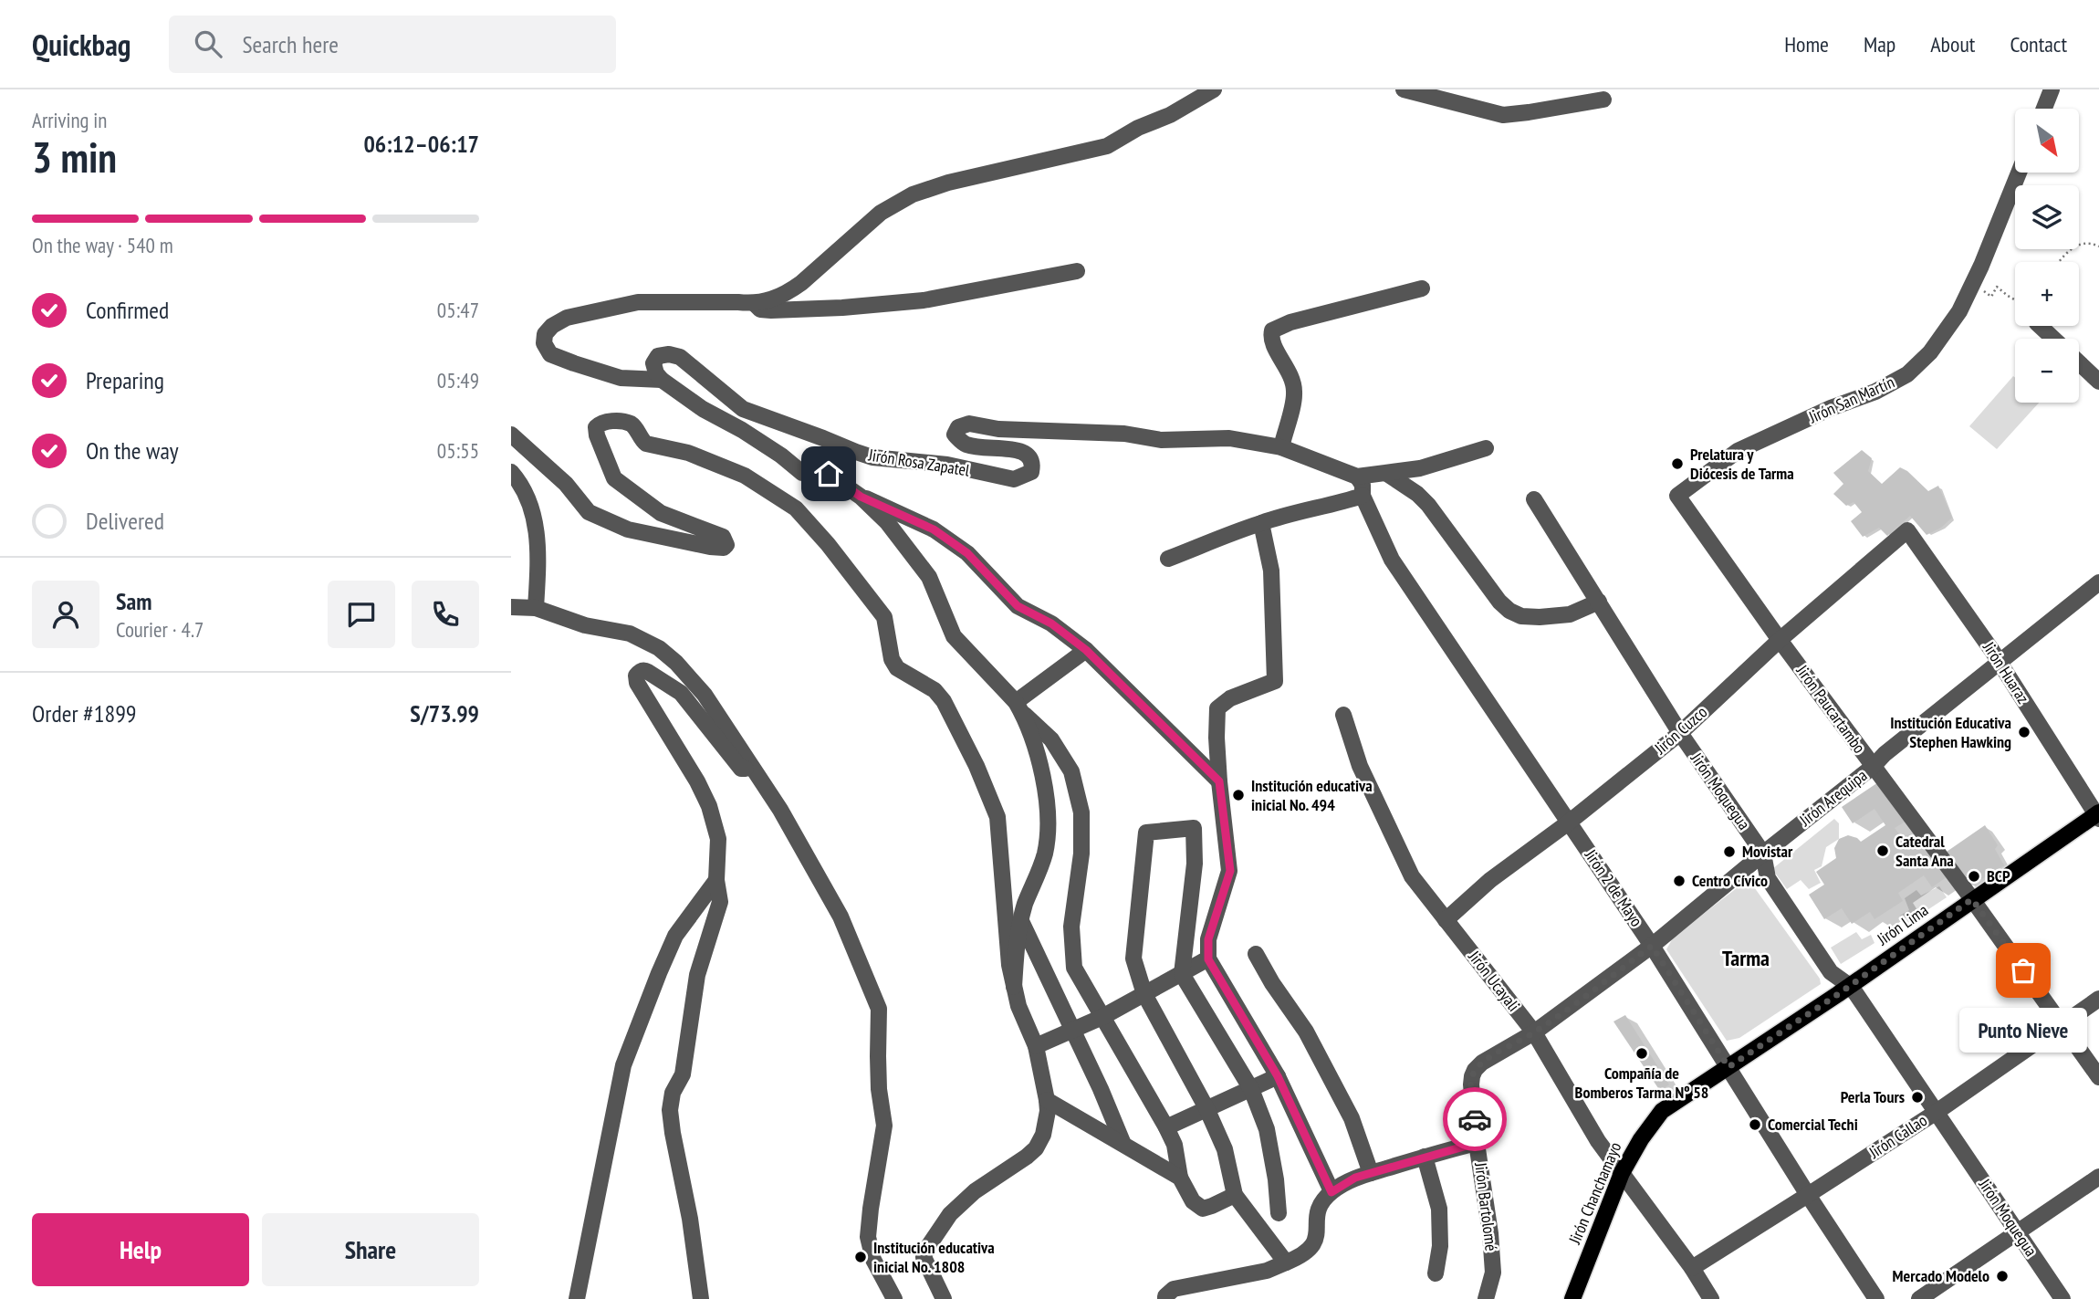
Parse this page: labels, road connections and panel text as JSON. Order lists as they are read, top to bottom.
{
  "streets": {
    "main road": ["Jirón Lima", "Jirón Chanchamayo"],
    "street": [
      "Jirón San Martín",
      "Jirón Rosa Zapatel",
      "Jirón Huaraz",
      "Jirón Paucartambo",
      "Jirón Cuzco",
      "Jirón Moquegua",
      "Jirón Arequipa",
      "Jirón 2 de Mayo",
      "Jirón Ucayali",
      "Jirón Callao",
      "Jirón Bartolomé"
    ]
  },
  "crossings": [
    ["Jirón San Martín", "Jirón Paucartambo"],
    ["Jirón Rosa Zapatel", "Jirón 2 de Mayo"],
    ["Jirón Huaraz", "Jirón Cuzco"],
    ["Jirón Huaraz", "Jirón Arequipa"],
    ["Jirón Huaraz", "Jirón Lima"],
    ["Jirón Paucartambo", "Jirón Cuzco"],
    ["Jirón Paucartambo", "Jirón Arequipa"],
    ["Jirón Paucartambo", "Jirón Lima"],
    ["Jirón Paucartambo", "Jirón Callao"],
    ["Jirón Cuzco", "Jirón Moquegua"],
    ["Jirón Cuzco", "Jirón 2 de Mayo"],
    ["Jirón Cuzco", "Jirón Ucayali"],
    ["Jirón Moquegua", "Jirón Arequipa"],
    ["Jirón Moquegua", "Jirón Lima"],
    ["Jirón Moquegua", "Jirón Callao"],
    ["Jirón Arequipa", "Jirón 2 de Mayo"],
    ["Jirón Arequipa", "Jirón Ucayali"],
    ["Jirón Arequipa", "Jirón Bartolomé"],
    ["Jirón 2 de Mayo", "Jirón Lima"],
    ["Jirón 2 de Mayo", "Jirón Callao"],
    ["Jirón 2 de Mayo", "Jirón Chanchamayo"],
    ["Jirón Lima", "Jirón Chanchamayo"],
    ["Jirón Ucayali", "Jirón Callao"],
    ["Jirón Ucayali", "Jirón Chanchamayo"]
  ],
  "districts": ["Tarma"],
  "places": [
    "Prelatura y Diócesis de Tarma",
    "Institución Educativa Stephen Hawking",
    "Institución educativa inicial No. 494",
    "Catedral Santa Ana",
    "Movistar",
    "BCP",
    "Centro Cívico",
    "Punto Nieve",
    "Compañía de Bomberos Tarma Nº 58",
    "Perla Tours",
    "Comercial Techi",
    "Institución educativa inicial No. 1808",
    "Mercado Modelo"
  ],
  "north": "bottom right",
  "page": {
    "header": "Quickbag",
    "search": "Search here",
    "nav": [
      "Home",
      "Map",
      "About",
      "Contact"
    ],
    "heading": ["3 min", "Arriving in", "06:12–06:17"],
    "panel": [
      "Sam",
      "Courier · 4.7",
      "Order #1899",
      "S/73.99"
    ],
    "map_buttons": ["+", "−"],
    "bar": "On the way · 540 m",
    "list": [
      ["Confirmed", "05:47"],
      ["Preparing", "05:49"],
      ["On the way", "05:55"],
      "Delivered"
    ],
    "bubble": "Punto Nieve",
    "buttons": ["Help", "Share"]
  }
}
